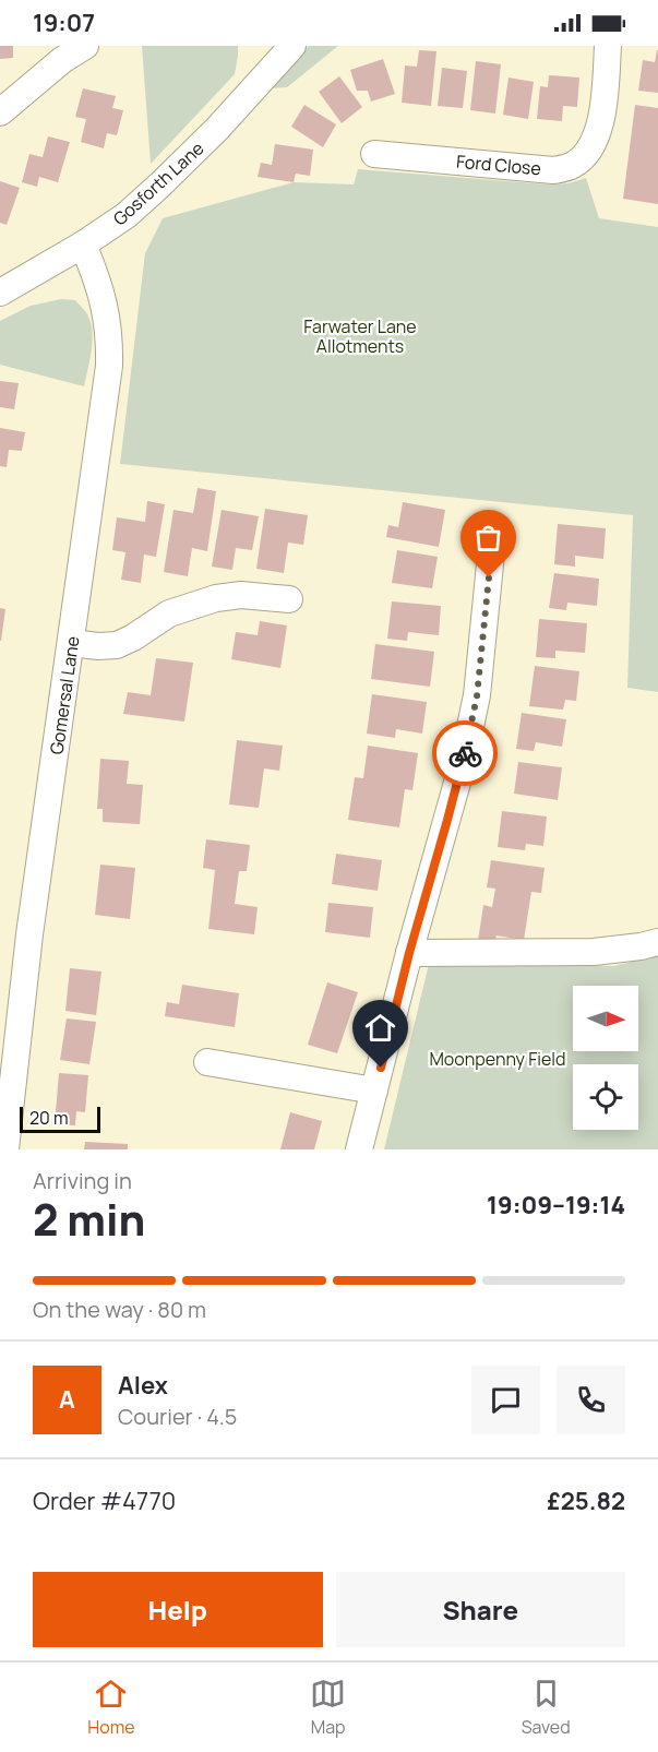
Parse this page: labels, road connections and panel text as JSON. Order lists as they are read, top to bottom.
{
  "streets": {
    "street": ["Ford Close", "Gosforth Lane", "Gomersal Lane"]
  },
  "crossings": [
    ["Gosforth Lane", "Gomersal Lane"]
  ],
  "parks": ["Farwater Lane Allotments", "Moonpenny Field"],
  "scale_bar": "20 m",
  "north": "right",
  "page": {
    "status": "19:07",
    "scale": "20 m",
    "heading": ["2 min", "Arriving in", "19:09–19:14"],
    "panel": [
      "Alex",
      "Courier · 4.5",
      "Order #4770",
      "£25.82"
    ],
    "bar": "On the way · 80 m",
    "round": "A",
    "buttons": ["Help", "Share"],
    "tabs": ["Home", "Map", "Saved"]
  }
}
